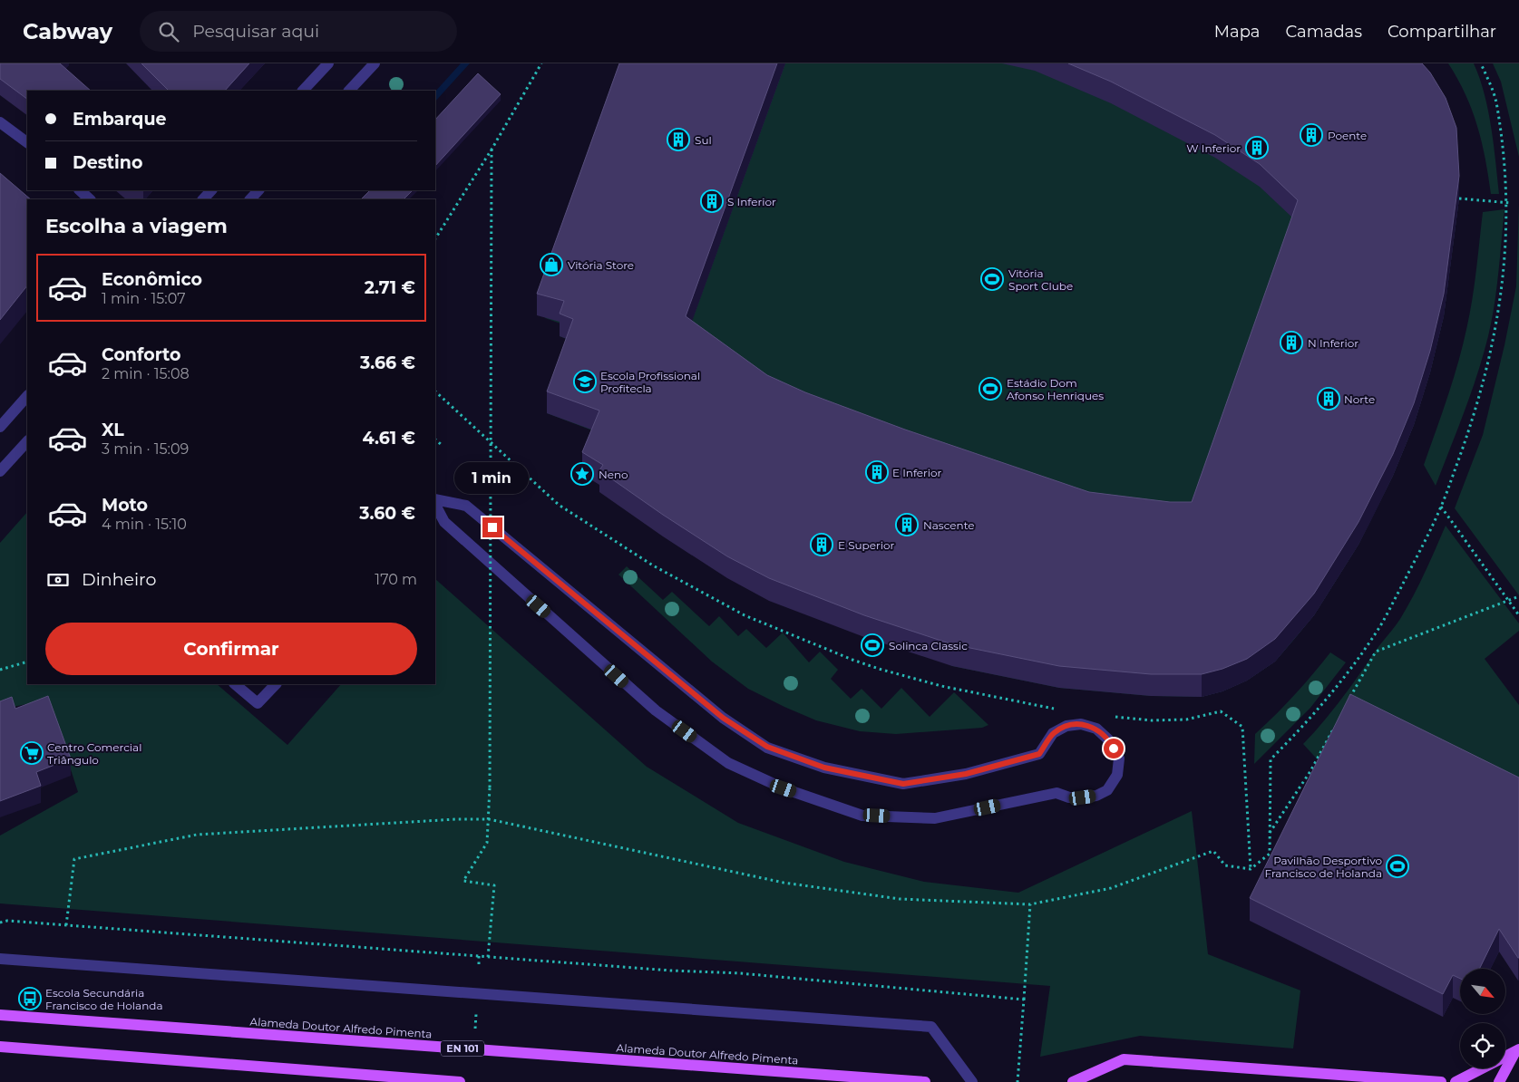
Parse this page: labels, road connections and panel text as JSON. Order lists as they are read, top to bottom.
{
  "streets": {
    "main road": ["Alameda Doutor Alfredo Pimenta", "EN 101"]
  },
  "places": {
    "building": [
      "Poente",
      "Sul",
      "W Inferior",
      "S Inferior",
      "N Inferior",
      "Norte",
      "E Inferior",
      "Nascente",
      "E Superior"
    ],
    "shop": ["Vitória Store"],
    "sports": [
      "Vitória Sport Clube",
      "Estádio Dom Afonso Henriques",
      "Solinca Classic",
      "Pavilhão Desportivo Francisco de Holanda"
    ],
    "school or university": ["Escola Profissional Profitecla"],
    "place": ["Neno"],
    "supermarket": ["Centro Comercial Triângulo"],
    "bus stop": ["Escola Secundária Francisco de Holanda"]
  },
  "north": "bottom right",
  "page": {
    "header": "Cabway",
    "search": "Pesquisar aqui",
    "nav": ["Mapa", "Camadas", "Compartilhar"],
    "banner": ["Embarque", "Destino"],
    "heading": "Escolha a viagem",
    "list": [
      {
        "name": "Econômico",
        "note": "1 min · 15:07",
        "value": "2.71 €"
      },
      {
        "name": "Conforto",
        "note": "2 min · 15:08",
        "value": "3.66 €"
      },
      {
        "name": "XL",
        "note": "3 min · 15:09",
        "value": "4.61 €"
      },
      {
        "name": "Moto",
        "note": "4 min · 15:10",
        "value": "3.60 €"
      }
    ],
    "bubble": "1 min",
    "pay": ["Dinheiro", "170 m"],
    "buttons": "Confirmar"
  }
}
